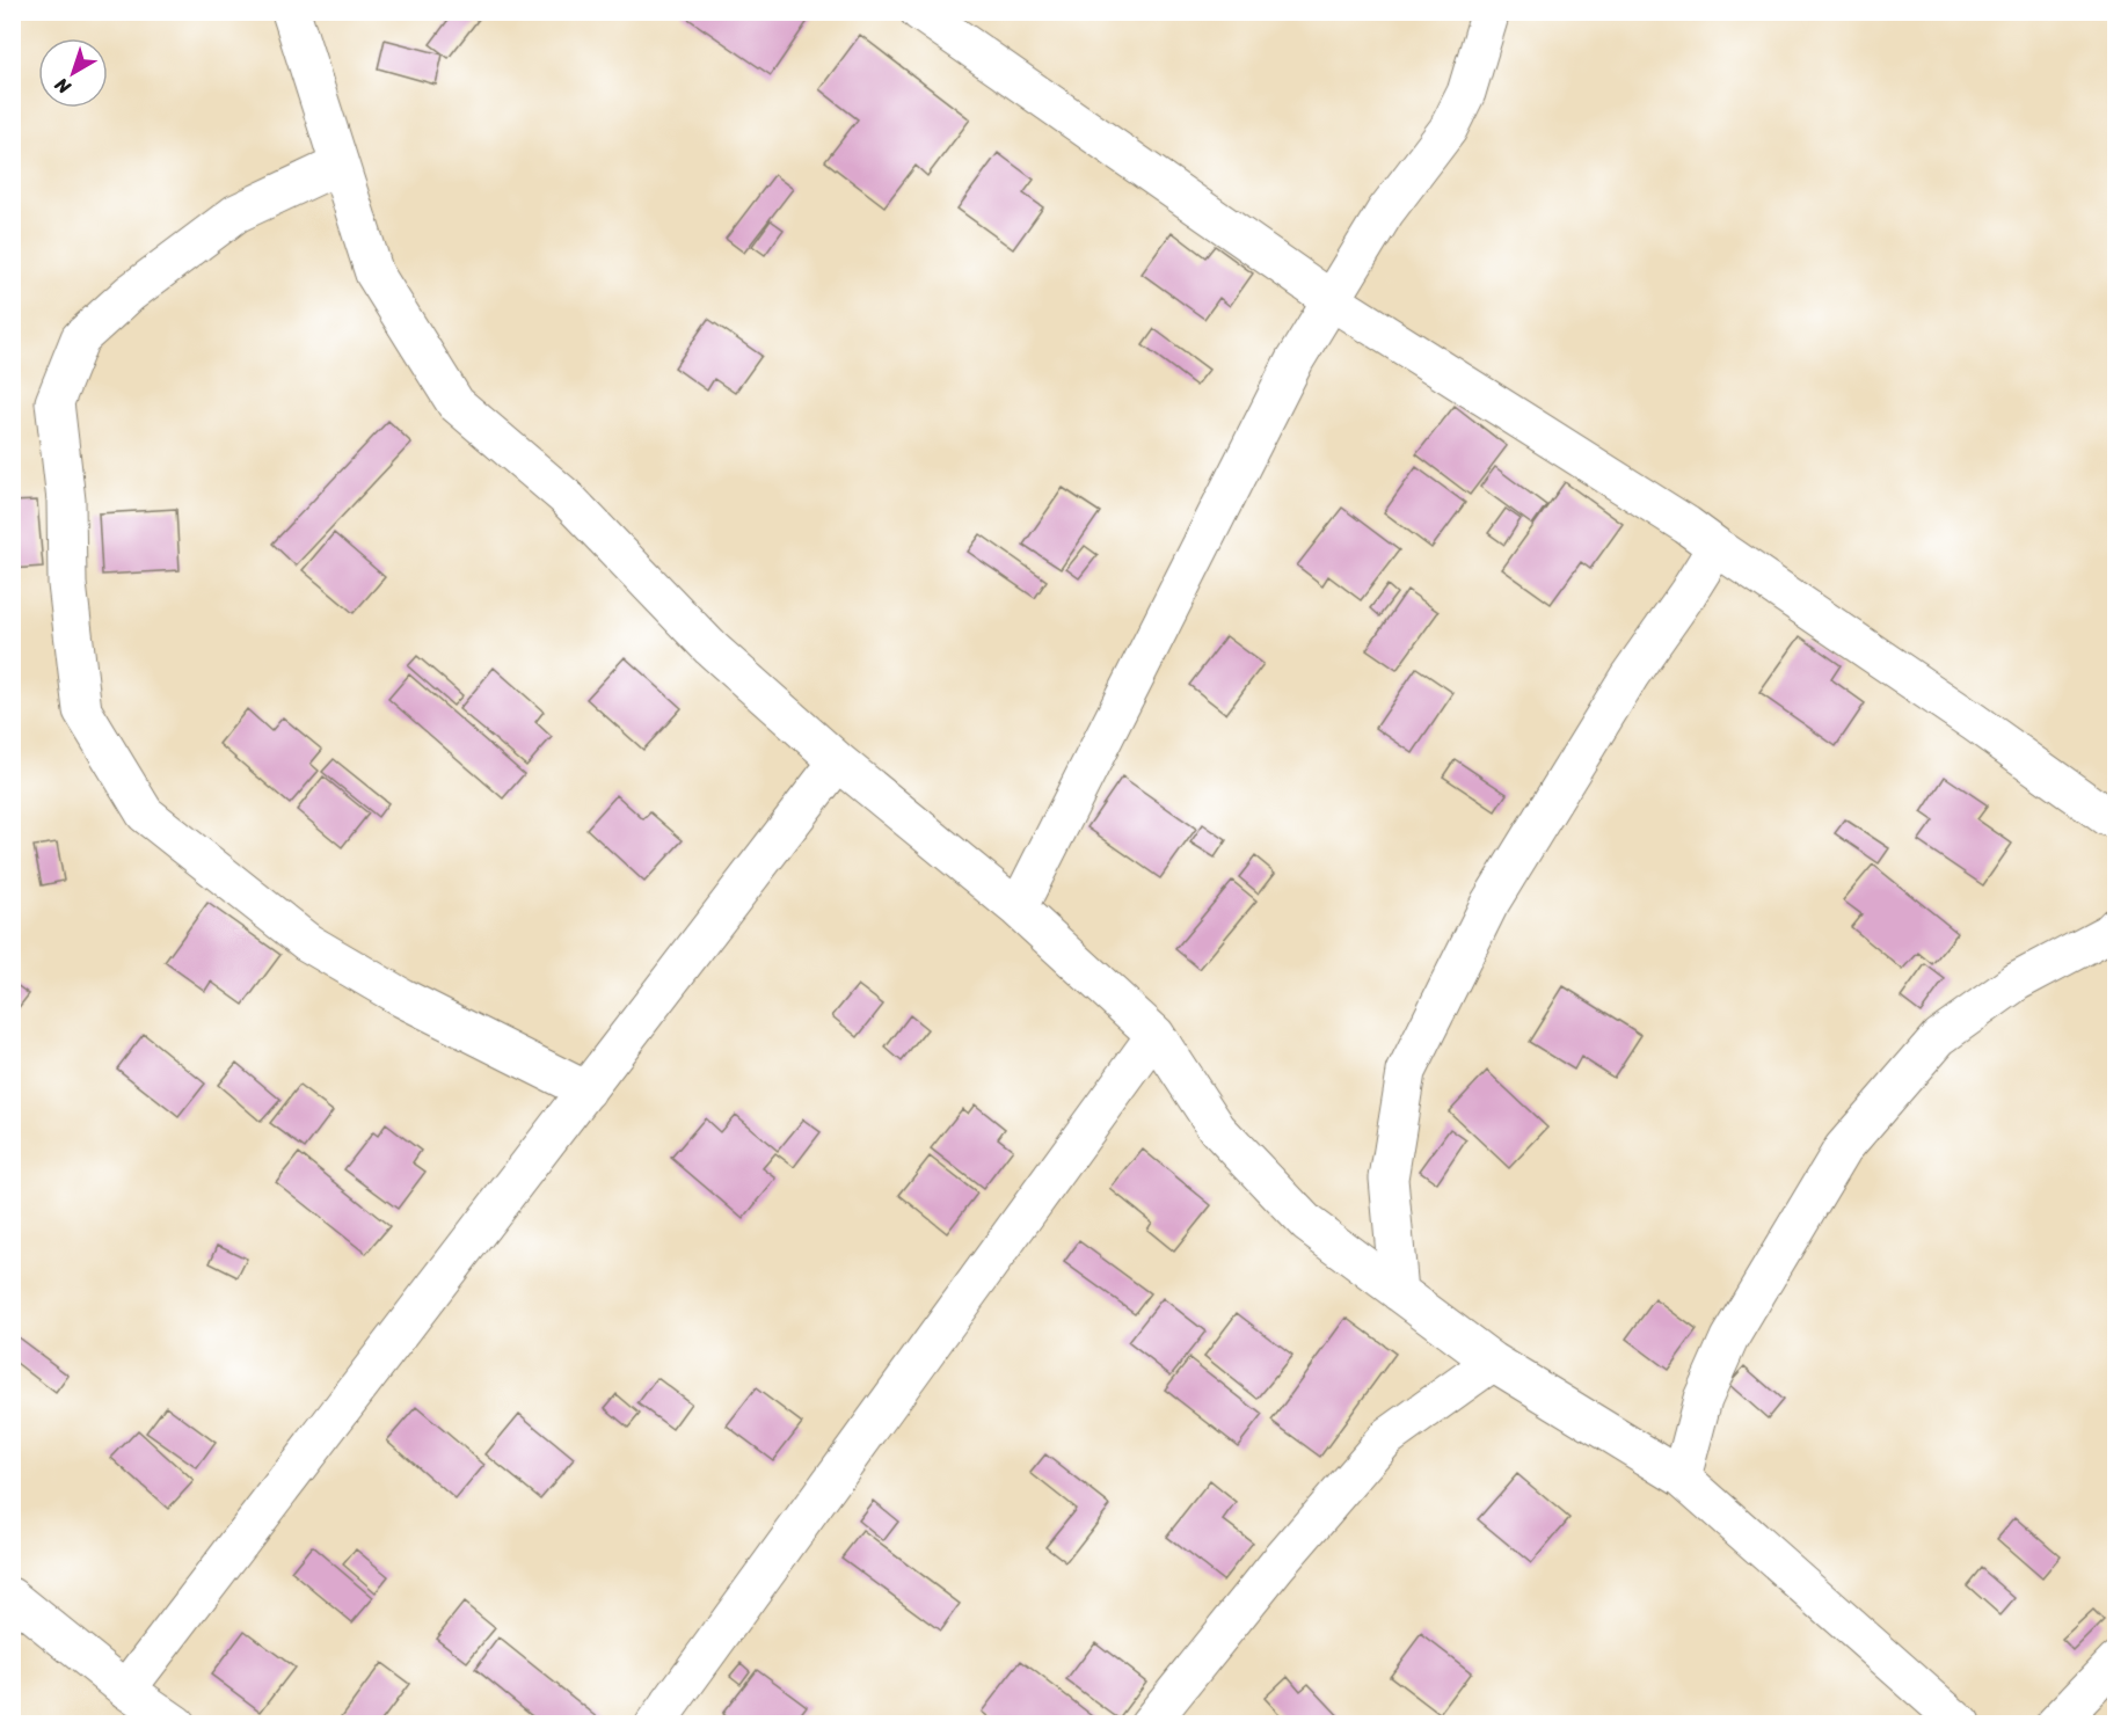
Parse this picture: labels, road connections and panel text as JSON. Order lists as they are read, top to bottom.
{
  "north": "bottom left"
}
